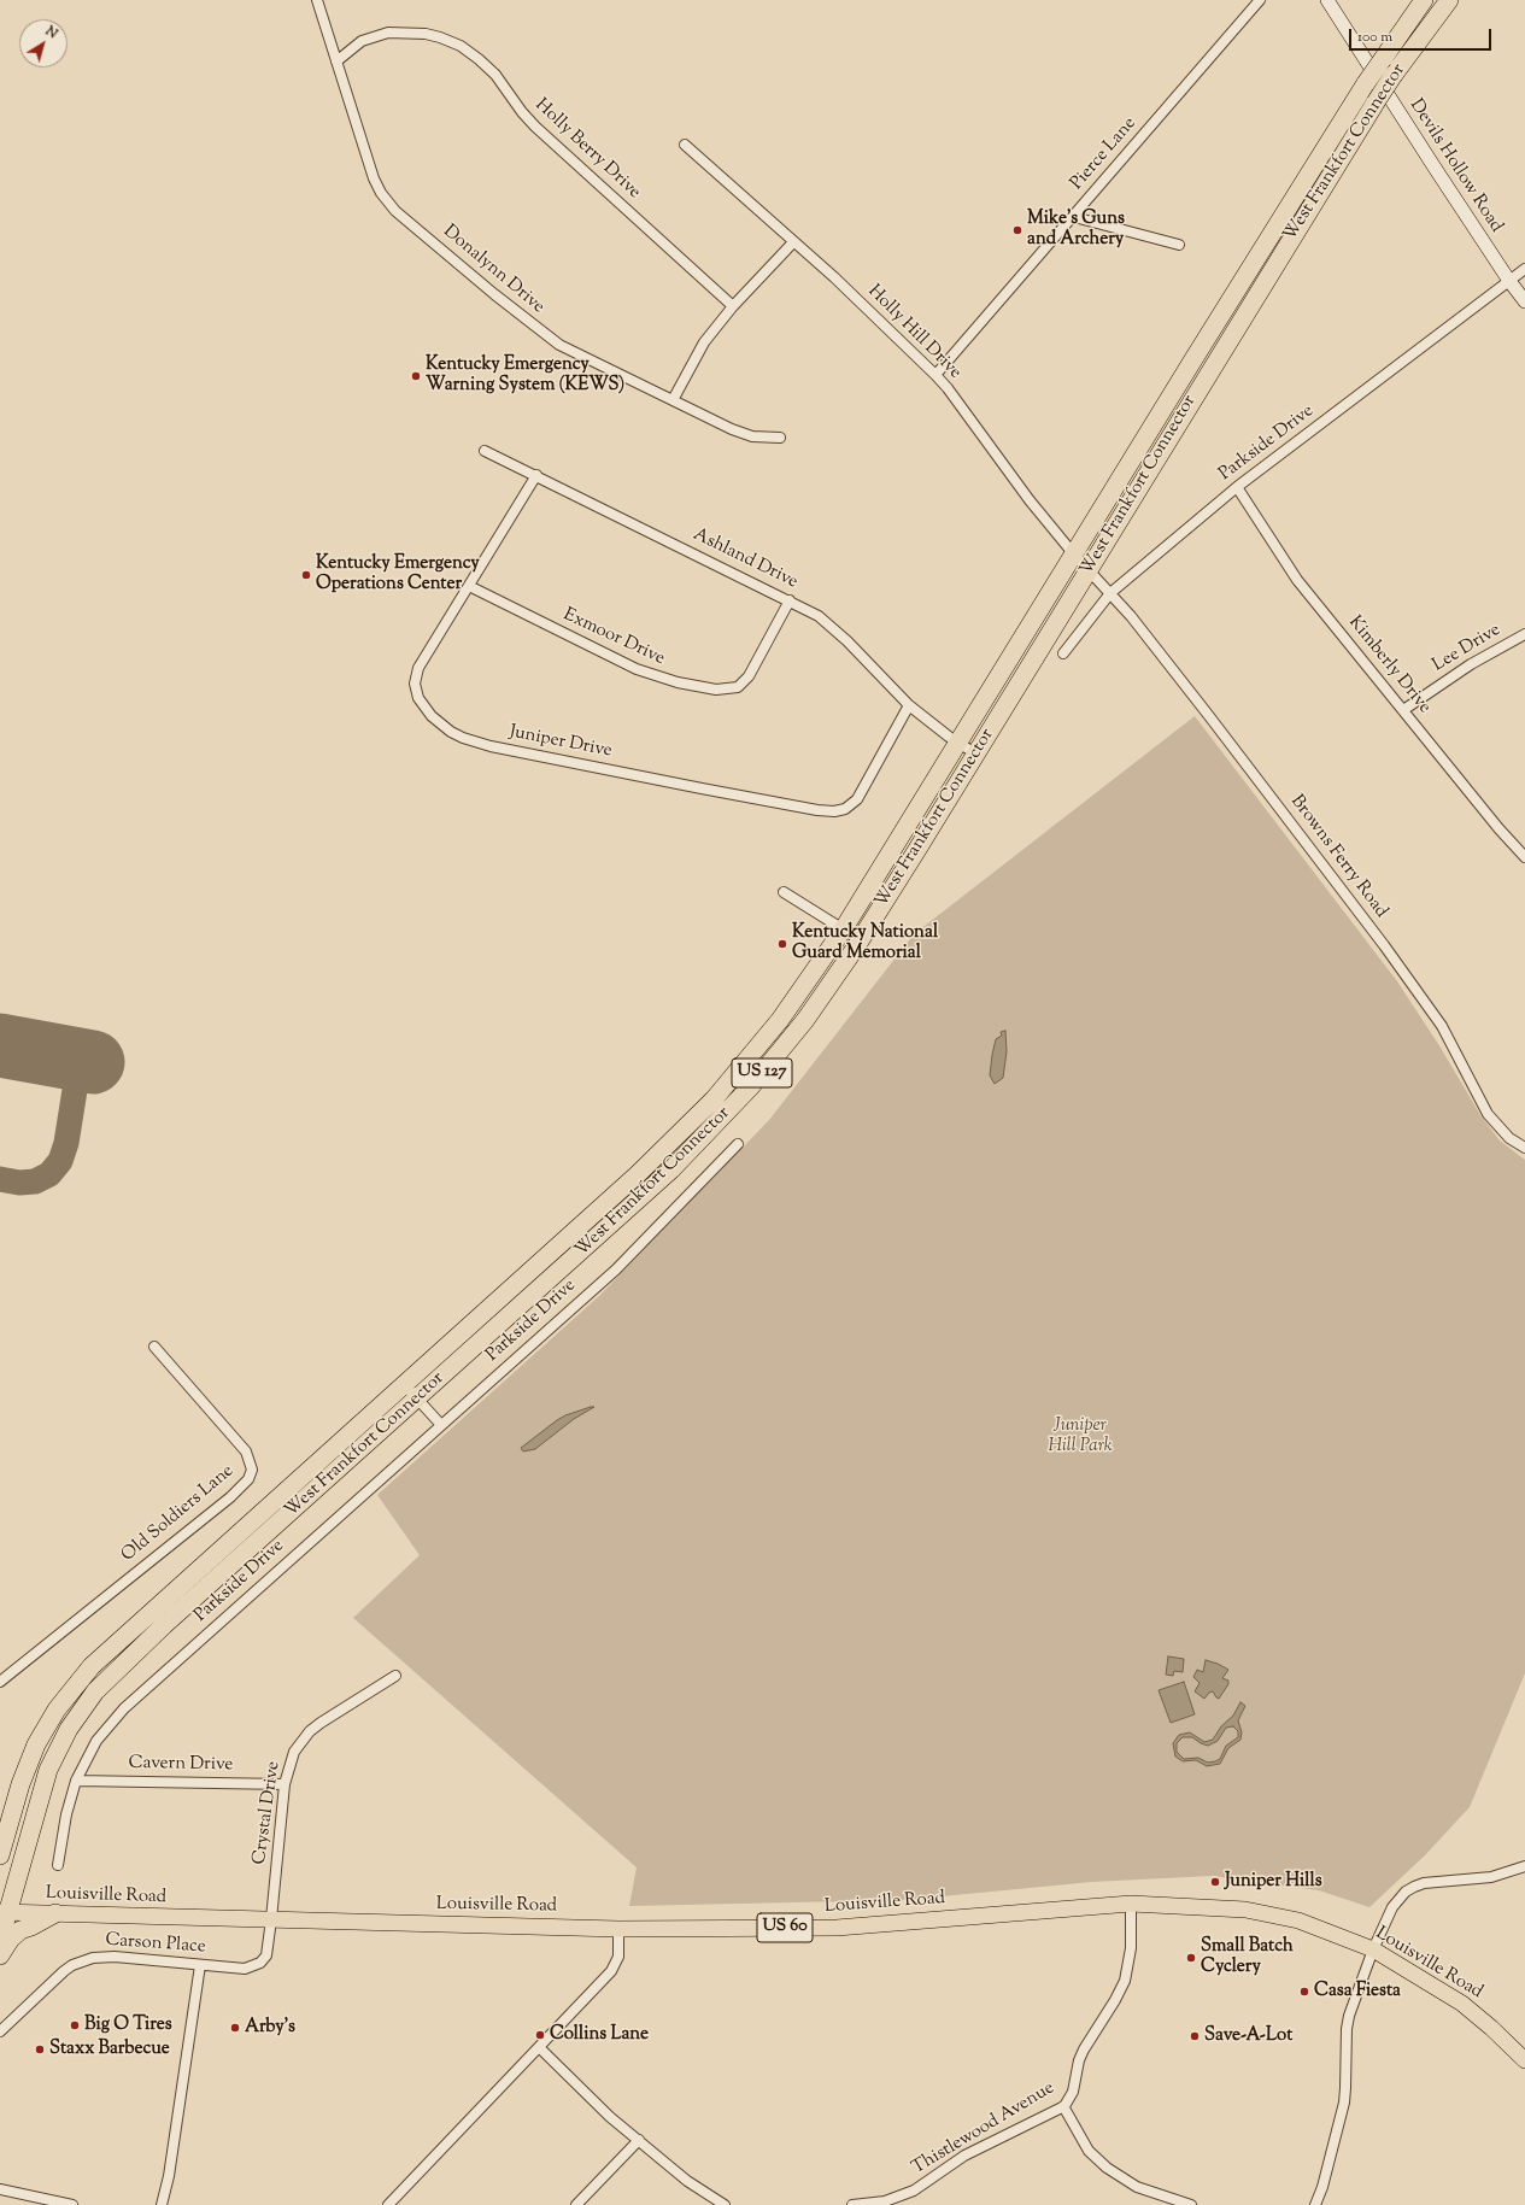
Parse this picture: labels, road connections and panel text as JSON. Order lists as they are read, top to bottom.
{
  "streets": {
    "highway": ["West Frankfort Connector", "US 127"],
    "main road": ["Devils Hollow Road", "Louisville Road", "US 60"],
    "street": [
      "Holly Berry Drive",
      "Pierce Lane",
      "Donalynn Drive",
      "Holly Hill Drive",
      "Parkside Drive",
      "Ashland Drive",
      "Exmoor Drive",
      "Lee Drive",
      "Kimberly Drive",
      "Juniper Drive",
      "Browns Ferry Road",
      "Old Soldiers Lane",
      "Cavern Drive",
      "Crystal Drive",
      "Carson Place",
      "Thistlewood Avenue"
    ]
  },
  "crossings": [
    ["Holly Berry Drive", "Donalynn Drive"],
    ["West Frankfort Connector", "Holly Hill Drive"],
    ["West Frankfort Connector", "Ashland Drive"],
    ["West Frankfort Connector", "US 127"],
    ["West Frankfort Connector", "Louisville Road"],
    ["Pierce Lane", "Holly Hill Drive"],
    ["Devils Hollow Road", "Parkside Drive"],
    ["Holly Hill Drive", "Parkside Drive"],
    ["Holly Hill Drive", "Browns Ferry Road"],
    ["Parkside Drive", "Kimberly Drive"],
    ["Parkside Drive", "Browns Ferry Road"],
    ["Parkside Drive", "Cavern Drive"],
    ["Ashland Drive", "Exmoor Drive"],
    ["Ashland Drive", "Juniper Drive"],
    ["Exmoor Drive", "Juniper Drive"],
    ["Lee Drive", "Kimberly Drive"],
    ["US 127", "Louisville Road"],
    ["Cavern Drive", "Crystal Drive"],
    ["Crystal Drive", "Louisville Road"],
    ["Crystal Drive", "Carson Place"],
    ["Louisville Road", "Carson Place"],
    ["Louisville Road", "Thistlewood Avenue"]
  ],
  "parks": ["Juniper Hill Park"],
  "places": [
    "Mike's Guns and Archery",
    "Kentucky Emergency Warning System (KEWS)",
    "Kentucky Emergency Operations Center",
    "Kentucky National Guard Memorial",
    "Juniper Hills",
    "Small Batch Cyclery",
    "Casa Fiesta",
    "Big O Tires",
    "Arby's",
    "Collins Lane",
    "Save-A-Lot",
    "Staxx Barbecue"
  ],
  "scale_bar": "100 m",
  "north": "top right"
}
